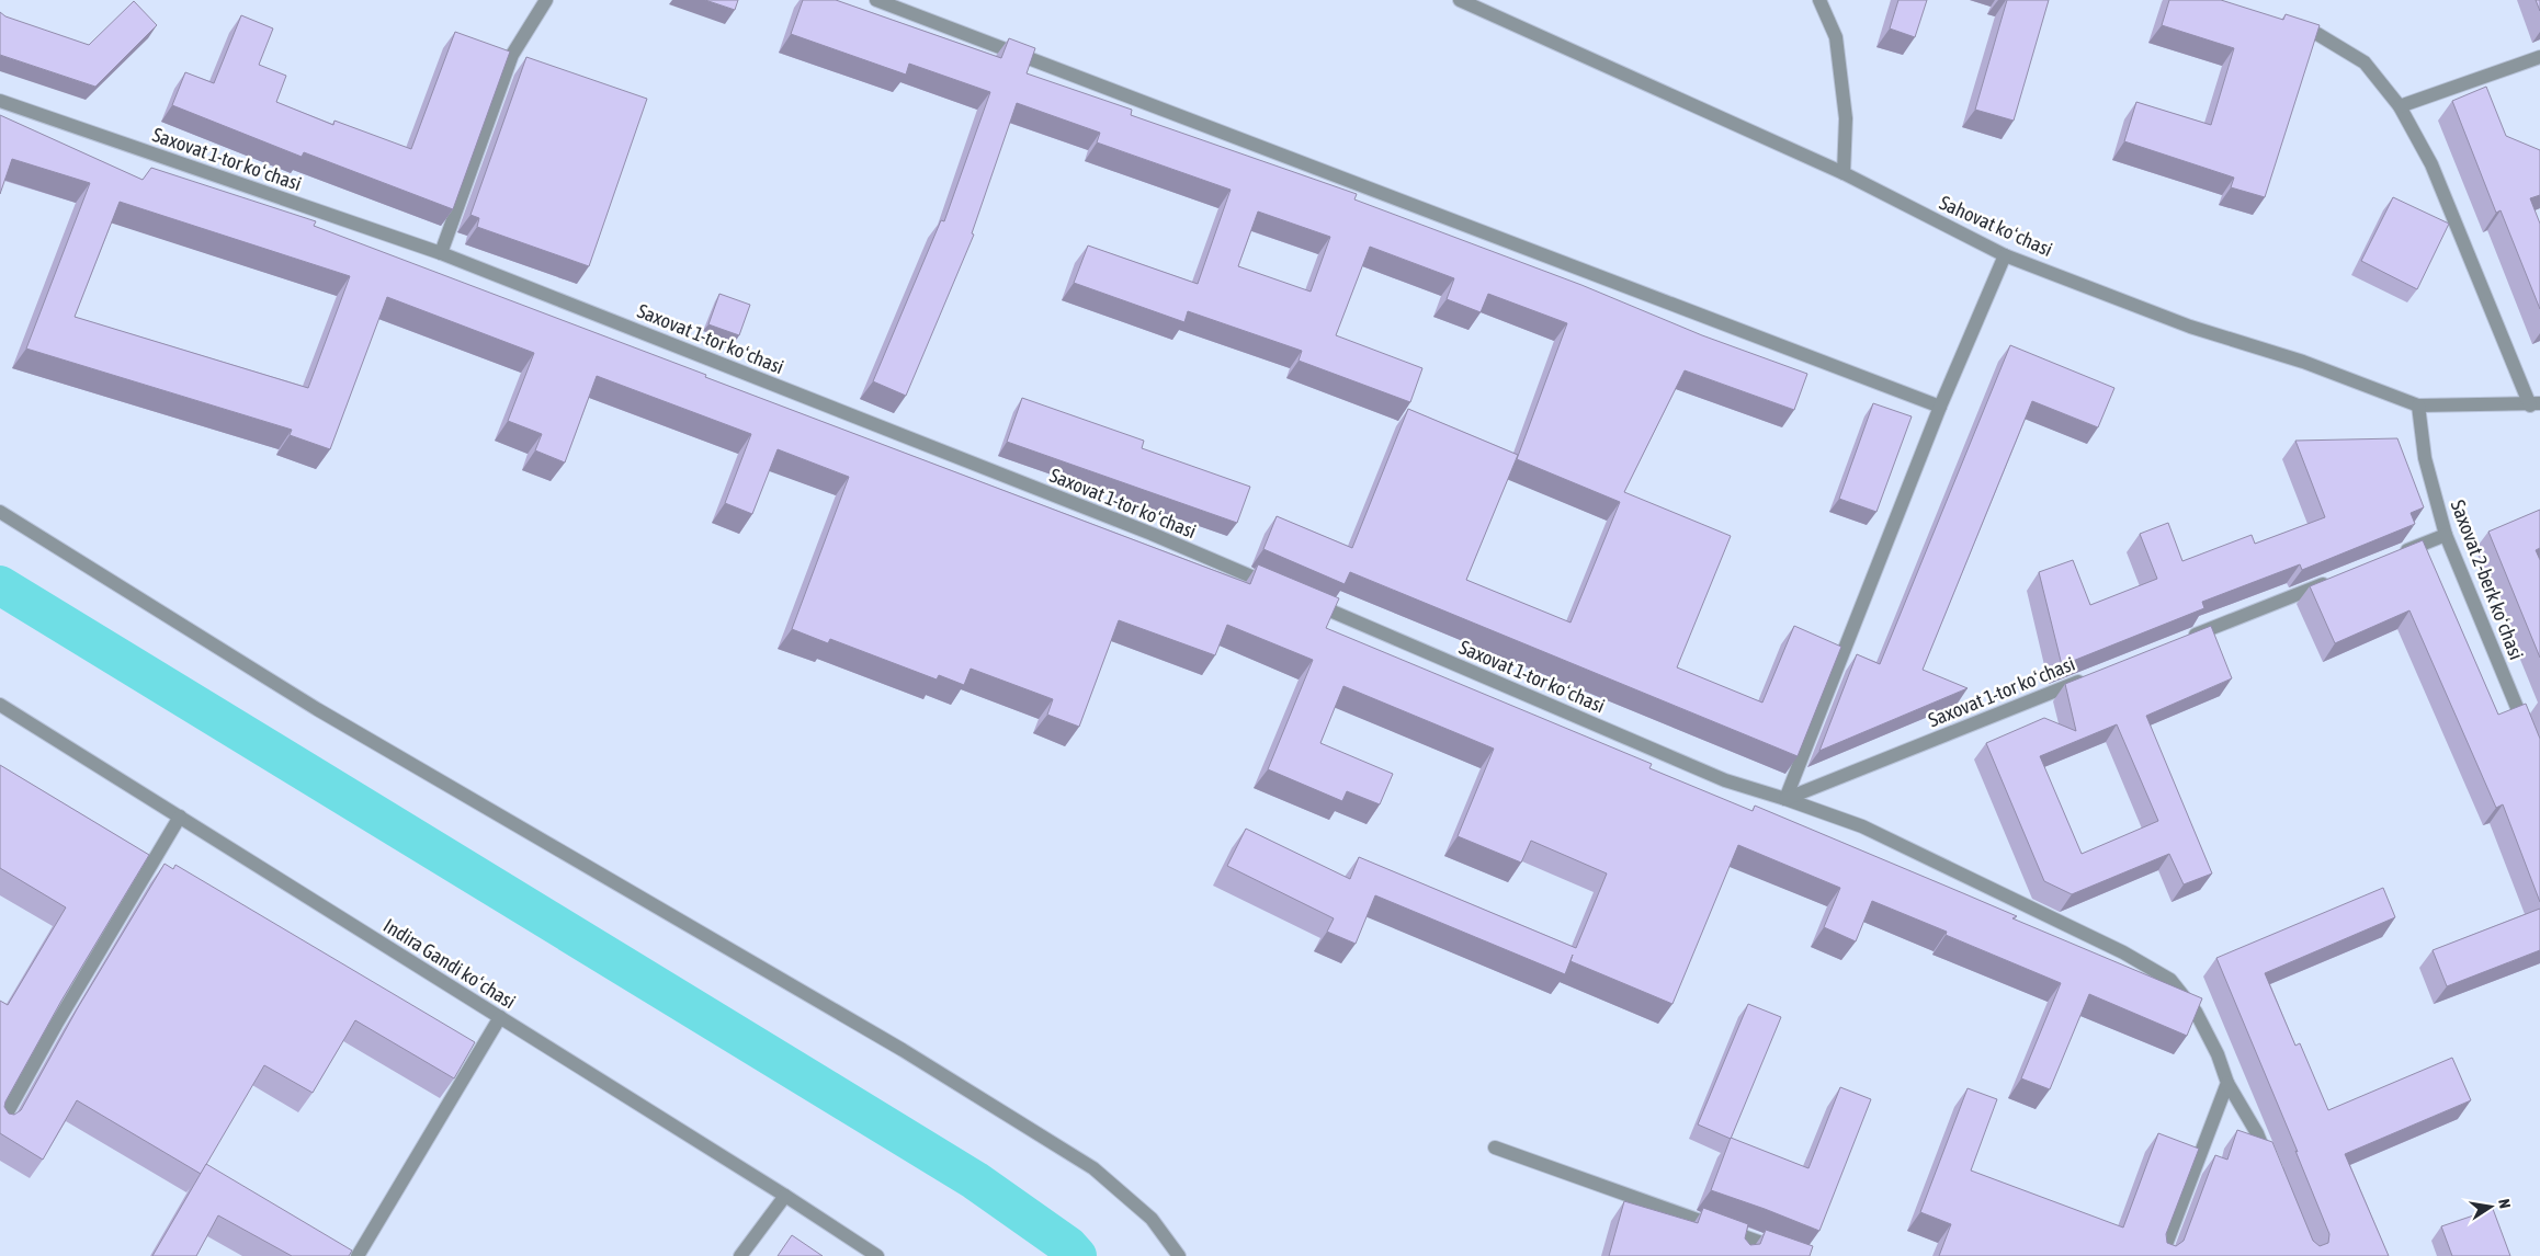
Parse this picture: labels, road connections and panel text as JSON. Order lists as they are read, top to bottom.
{
  "streets": {
    "street": [
      "Saxovat 1-tor koʻchasi",
      "Sahovat koʻchasi",
      "Saxovat 2-berk koʻchasi",
      "Indira Gandi koʻchasi"
    ]
  },
  "crossings": [
    ["Sahovat koʻchasi", "Saxovat 2-berk koʻchasi"]
  ],
  "north": "right"
}
